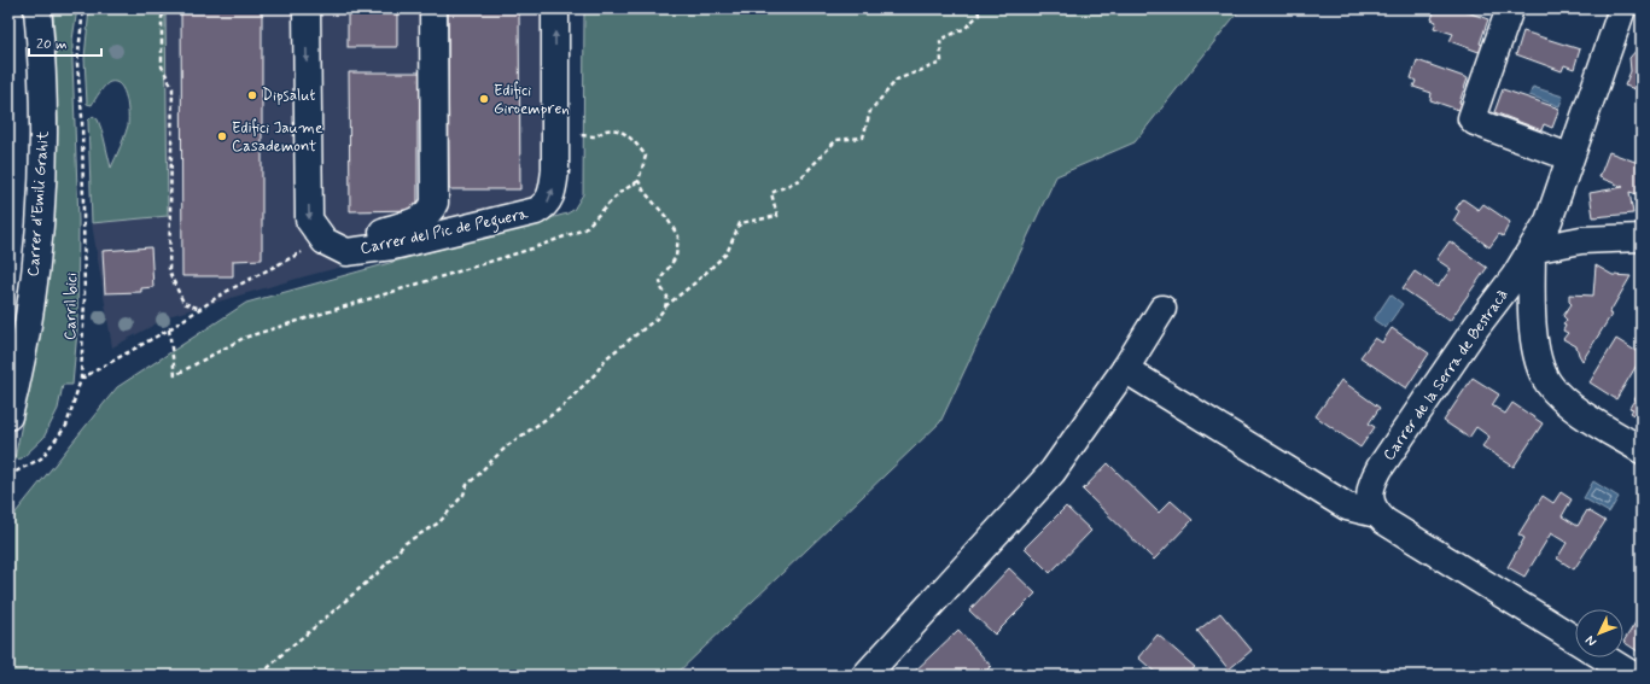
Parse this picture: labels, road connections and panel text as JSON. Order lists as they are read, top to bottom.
{
  "streets": {
    "street": ["Carrer d'Emili Grahit", "Carrer del Pic de Peguera", "Carrer de la Serra de Bestracà"],
    "path": ["Carril bici"]
  },
  "places": ["Dipsalut", "Edifici Giroempren", "Edifici Jaume Casademont"],
  "scale_bar": "20 m",
  "north": "bottom left"
}
